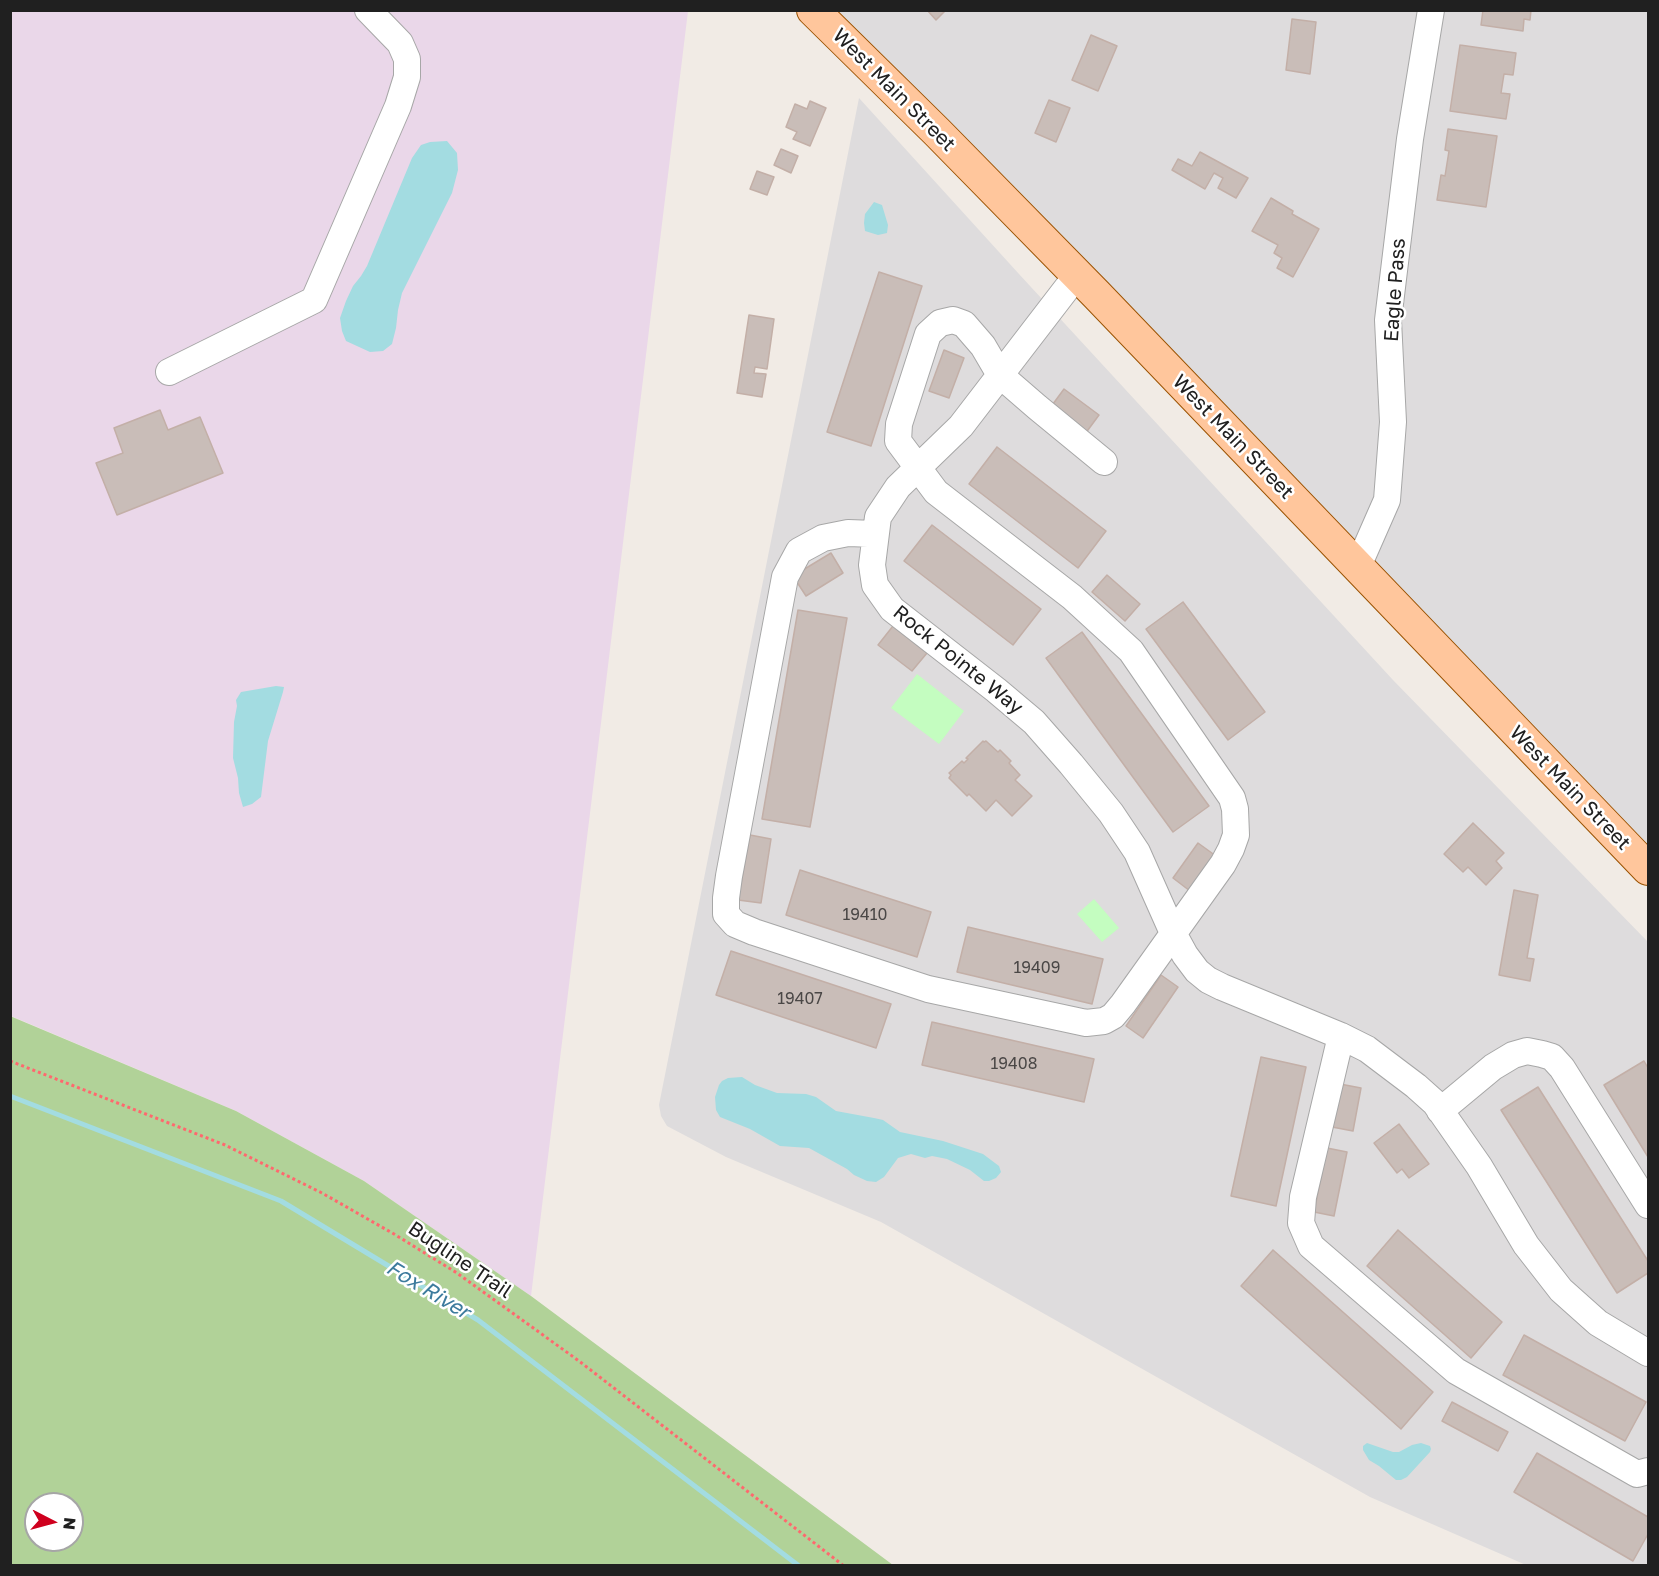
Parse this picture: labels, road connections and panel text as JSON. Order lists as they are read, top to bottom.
{
  "streets": {
    "main road": ["West Main Street"],
    "street": ["Eagle Pass", "Rock Pointe Way"],
    "path": ["Bugline Trail"]
  },
  "crossings": [
    ["West Main Street", "Eagle Pass"],
    ["West Main Street", "Rock Pointe Way"]
  ],
  "water": ["Fox River"],
  "house_numbers": [
    "19410",
    "19409",
    "19407",
    "19408"
  ],
  "north": "right"
}
